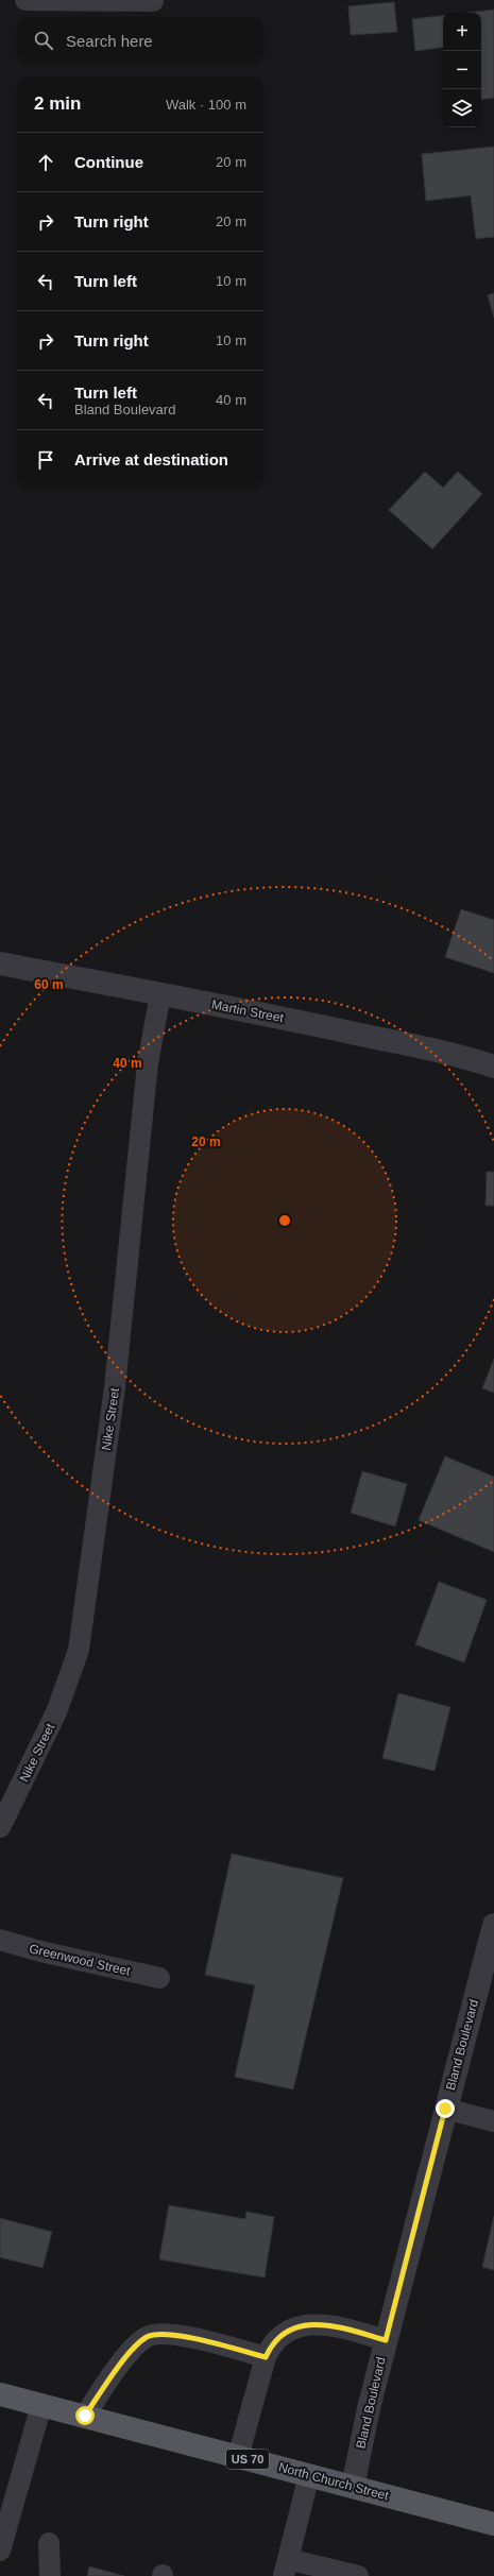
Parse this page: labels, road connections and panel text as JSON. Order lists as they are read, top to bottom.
{
  "streets": {
    "main road": ["US 70", "North Church Street"],
    "street": ["Martin Street", "Bland Boulevard"],
    "lane": ["Nike Street", "Greenwood Street"]
  },
  "crossings": [
    ["Martin Street", "Nike Street"],
    ["Bland Boulevard", "North Church Street"]
  ],
  "page": {
    "map_buttons": ["+", "−"],
    "search": "Search here",
    "heading": ["2 min", "Walk · 100 m"],
    "list": [
      ["Continue", "20 m"],
      ["Turn right", "20 m"],
      ["Turn left", "10 m"],
      ["Turn right", "10 m"],
      ["Turn left", "Bland Boulevard", "40 m"],
      "Arrive at destination"
    ]
  },
  "rings": ["60 m", "40 m", "20 m"]
}
